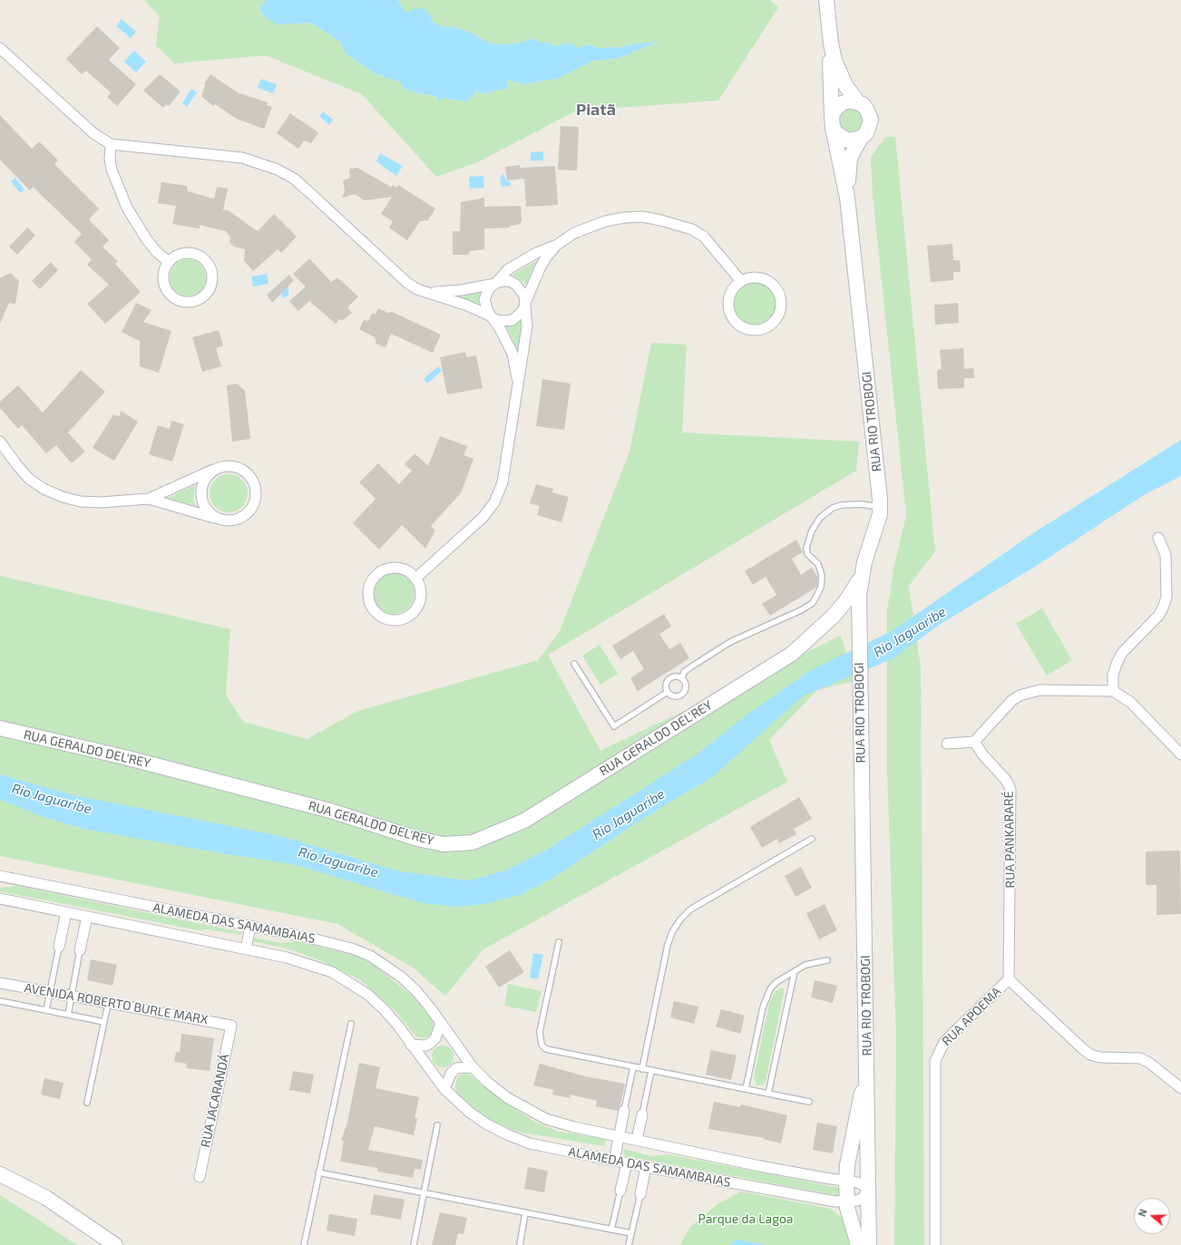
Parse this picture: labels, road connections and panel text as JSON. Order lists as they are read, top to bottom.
{
  "streets": {
    "main road": ["RUA RIO TROBOGI", "RUA GERALDO DEL'REY"],
    "street": [
      "RUA PANKARARÉ",
      "ALAMEDA DAS SAMAMBAIAS",
      "AVENIDA ROBERTO BURLE MARX",
      "RUA APOEMA",
      "RUA JACARANDÁ"
    ]
  },
  "crossings": [
    ["RUA RIO TROBOGI", "RUA GERALDO DEL'REY"],
    ["RUA RIO TROBOGI", "ALAMEDA DAS SAMAMBAIAS"],
    ["RUA PANKARARÉ", "RUA APOEMA"],
    ["AVENIDA ROBERTO BURLE MARX", "RUA JACARANDÁ"]
  ],
  "districts": ["Piatã"],
  "water": ["Rio Jaguaribe"],
  "parks": ["Parque da Lagoa"],
  "north": "left"
}
